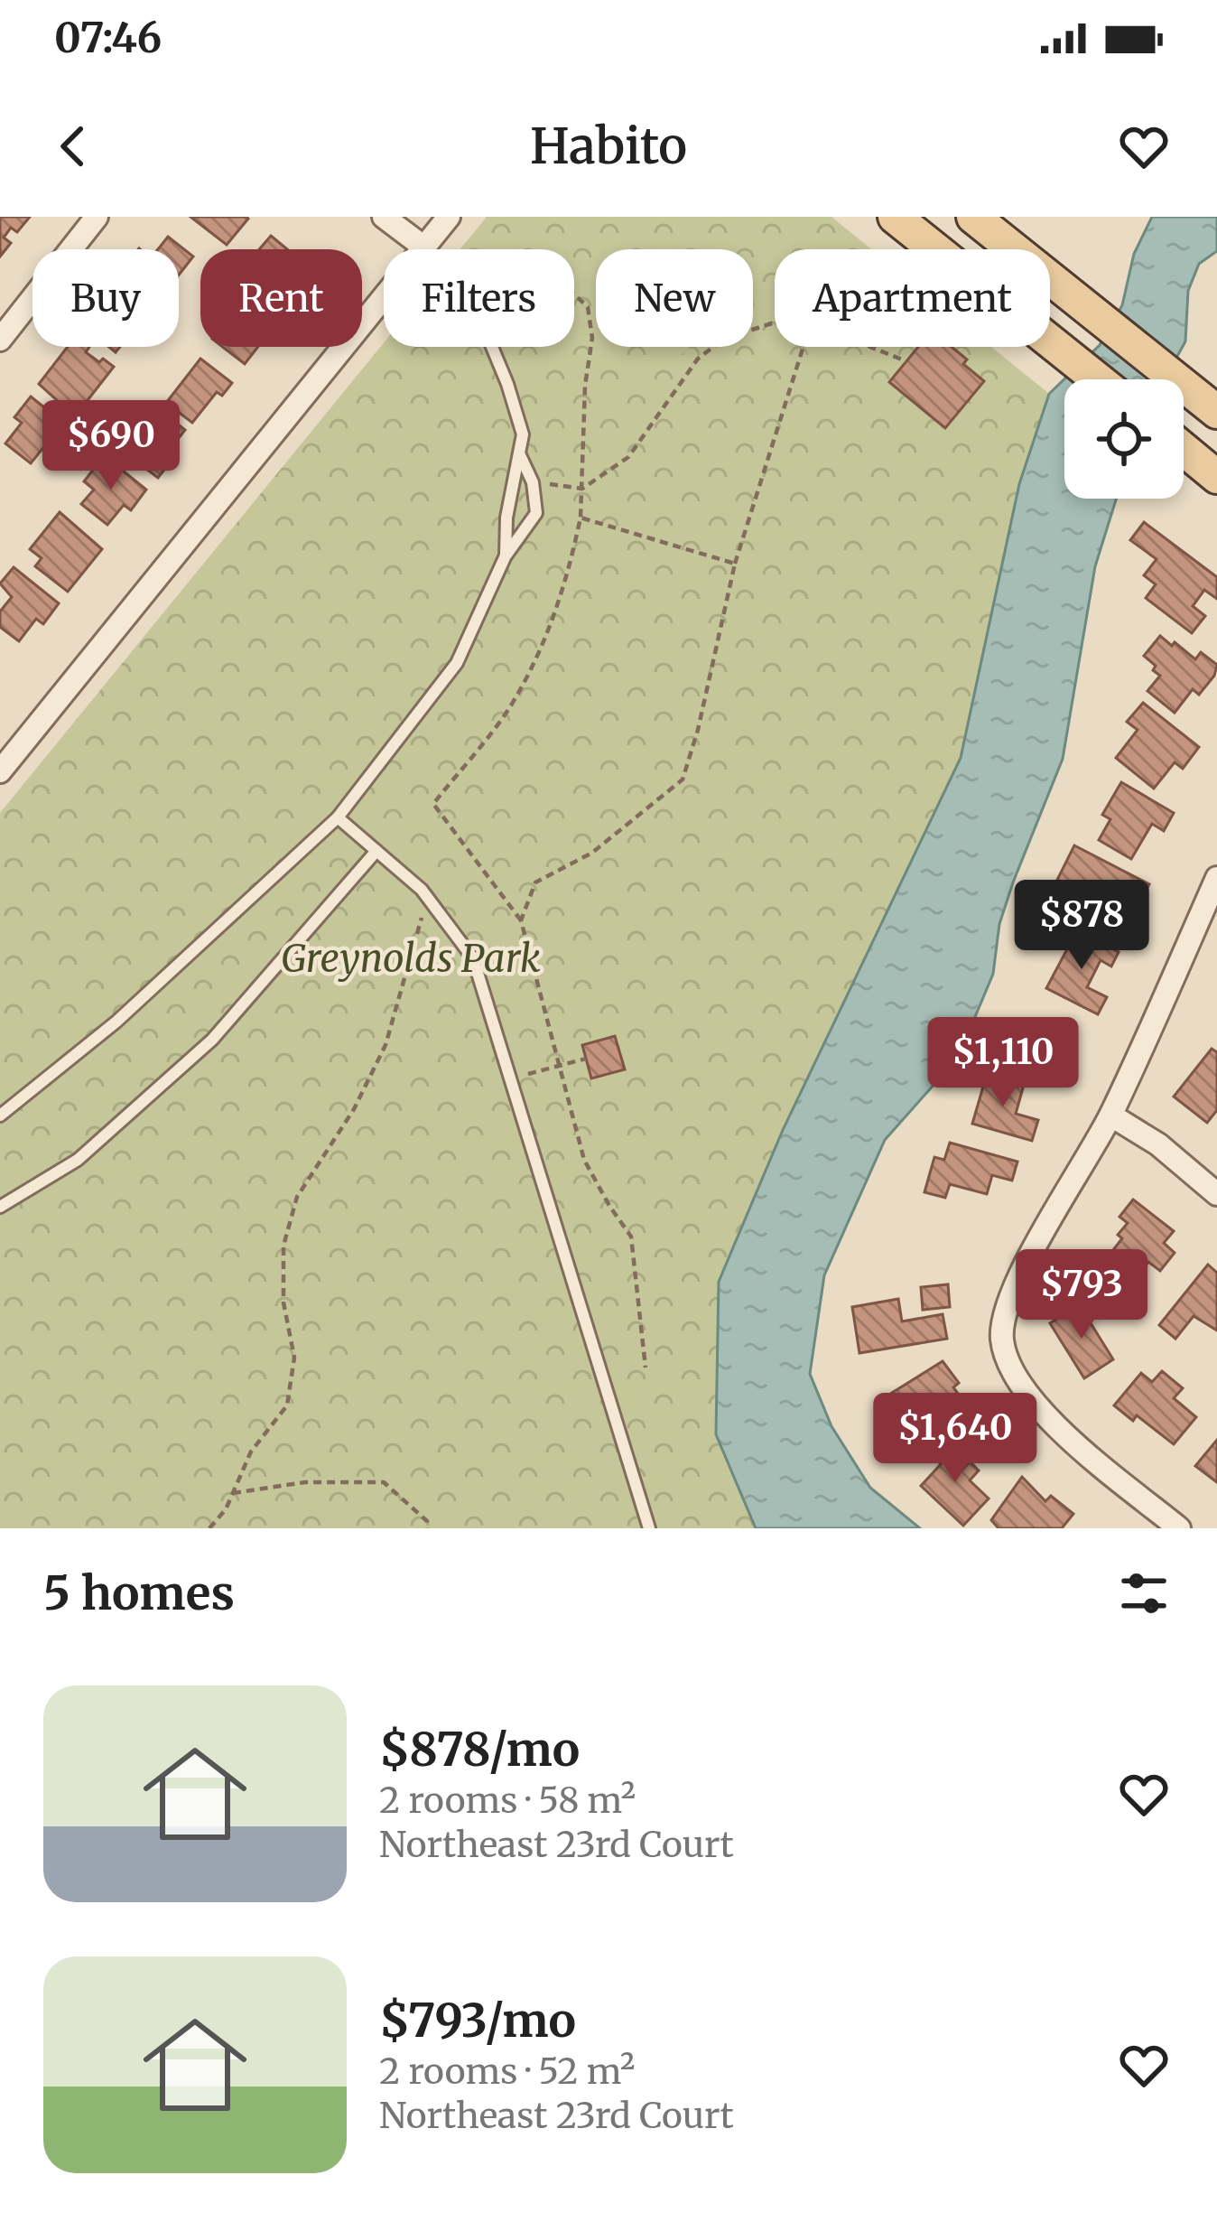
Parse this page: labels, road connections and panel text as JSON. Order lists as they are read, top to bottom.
{
  "parks": ["Greynolds Park"],
  "page": {
    "status": "07:46",
    "header": "Habito",
    "chip": [
      "Buy",
      "Rent",
      "Filters",
      "New",
      "Apartment"
    ],
    "price": [
      "$690",
      "$878",
      "$1,110",
      "$793",
      "$1,640"
    ],
    "heading": "5 homes",
    "list": [
      {
        "name": "$878/mo",
        "note": "2 rooms · 58 m² · Northeast 23rd Court"
      },
      {
        "name": "$793/mo",
        "note": "2 rooms · 52 m² · Northeast 23rd Court"
      }
    ]
  }
}
